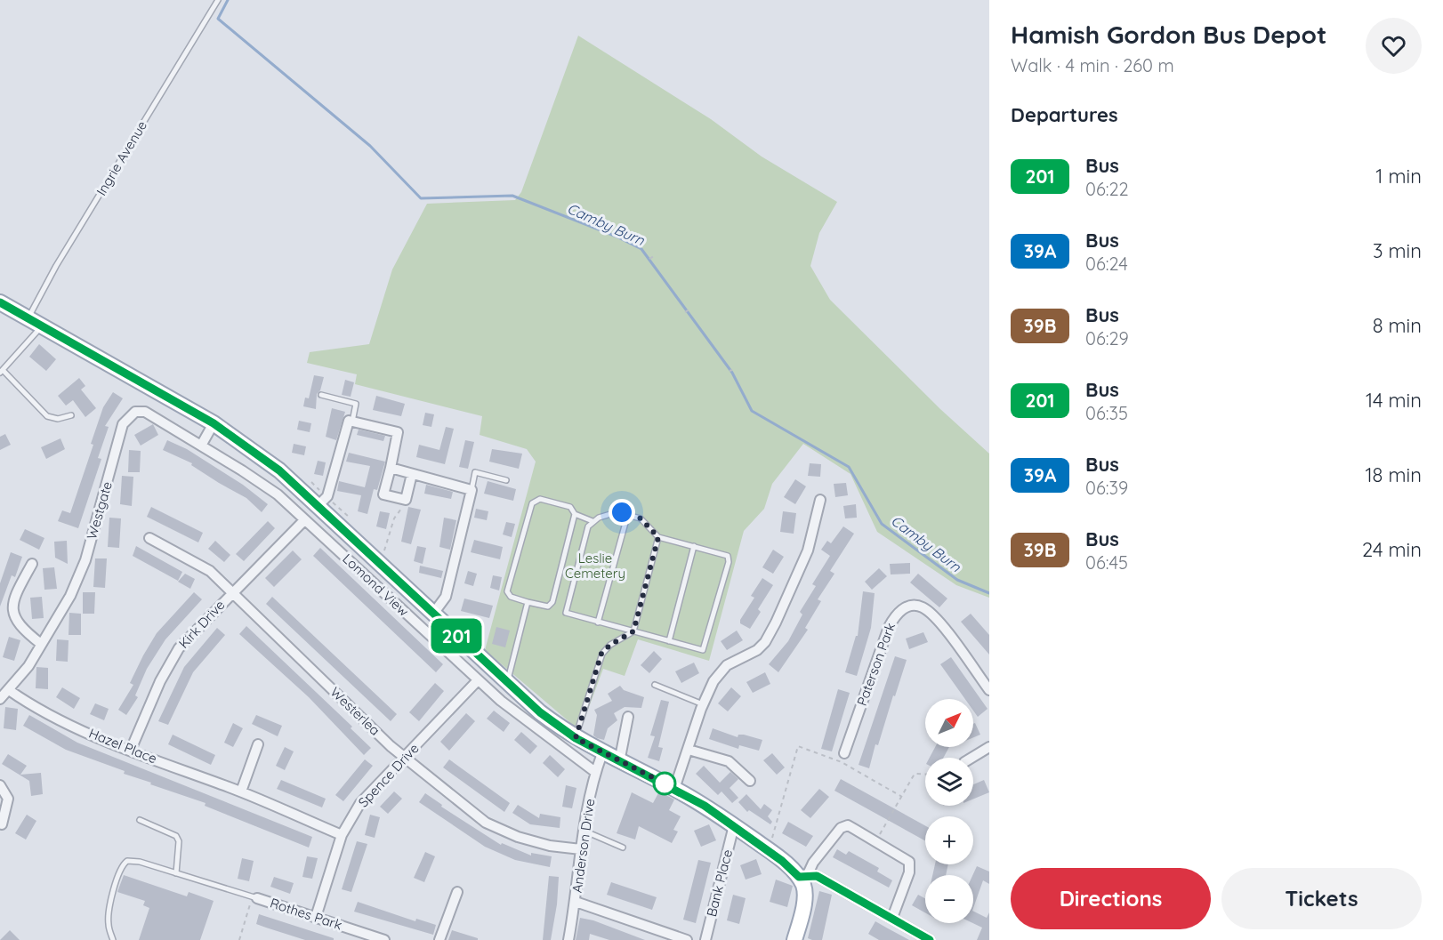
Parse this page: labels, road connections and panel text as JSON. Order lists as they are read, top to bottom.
{
  "streets": {
    "street": [
      "Westgate",
      "Lomond View",
      "Kirk Drive",
      "Paterson Park",
      "Westerlea",
      "Hazel Place",
      "Spence Drive",
      "Anderson Drive",
      "Bank Place",
      "Rothes Park"
    ],
    "lane": ["Ingrie Avenue"]
  },
  "crossings": [
    ["Westgate", "Lomond View"],
    ["Westgate", "Hazel Place"],
    ["Lomond View", "Kirk Drive"],
    ["Lomond View", "Spence Drive"],
    ["Lomond View", "Anderson Drive"],
    ["Kirk Drive", "Westerlea"],
    ["Kirk Drive", "Hazel Place"],
    ["Westerlea", "Spence Drive"],
    ["Westerlea", "Anderson Drive"],
    ["Hazel Place", "Spence Drive"],
    ["Spence Drive", "Rothes Park"]
  ],
  "water": ["Camby Burn"],
  "parks": ["Leslie Cemetery"],
  "lines": ["bus line 201"],
  "north": "top right",
  "page": {
    "on_map": "201",
    "heading": [
      ["Hamish Gordon Bus Depot", "Walk · 4 min · 260 m"],
      "Departures"
    ],
    "list": [
      {
        "mark": "201",
        "name": "Bus",
        "note": "06:22",
        "value": "1 min"
      },
      {
        "mark": "39A",
        "name": "Bus",
        "note": "06:24",
        "value": "3 min"
      },
      {
        "mark": "39B",
        "name": "Bus",
        "note": "06:29",
        "value": "8 min"
      },
      {
        "mark": "201",
        "name": "Bus",
        "note": "06:35",
        "value": "14 min"
      },
      {
        "mark": "39A",
        "name": "Bus",
        "note": "06:39",
        "value": "18 min"
      },
      {
        "mark": "39B",
        "name": "Bus",
        "note": "06:45",
        "value": "24 min"
      }
    ],
    "map_buttons": ["+", "−"],
    "buttons": ["Directions", "Tickets"]
  }
}
